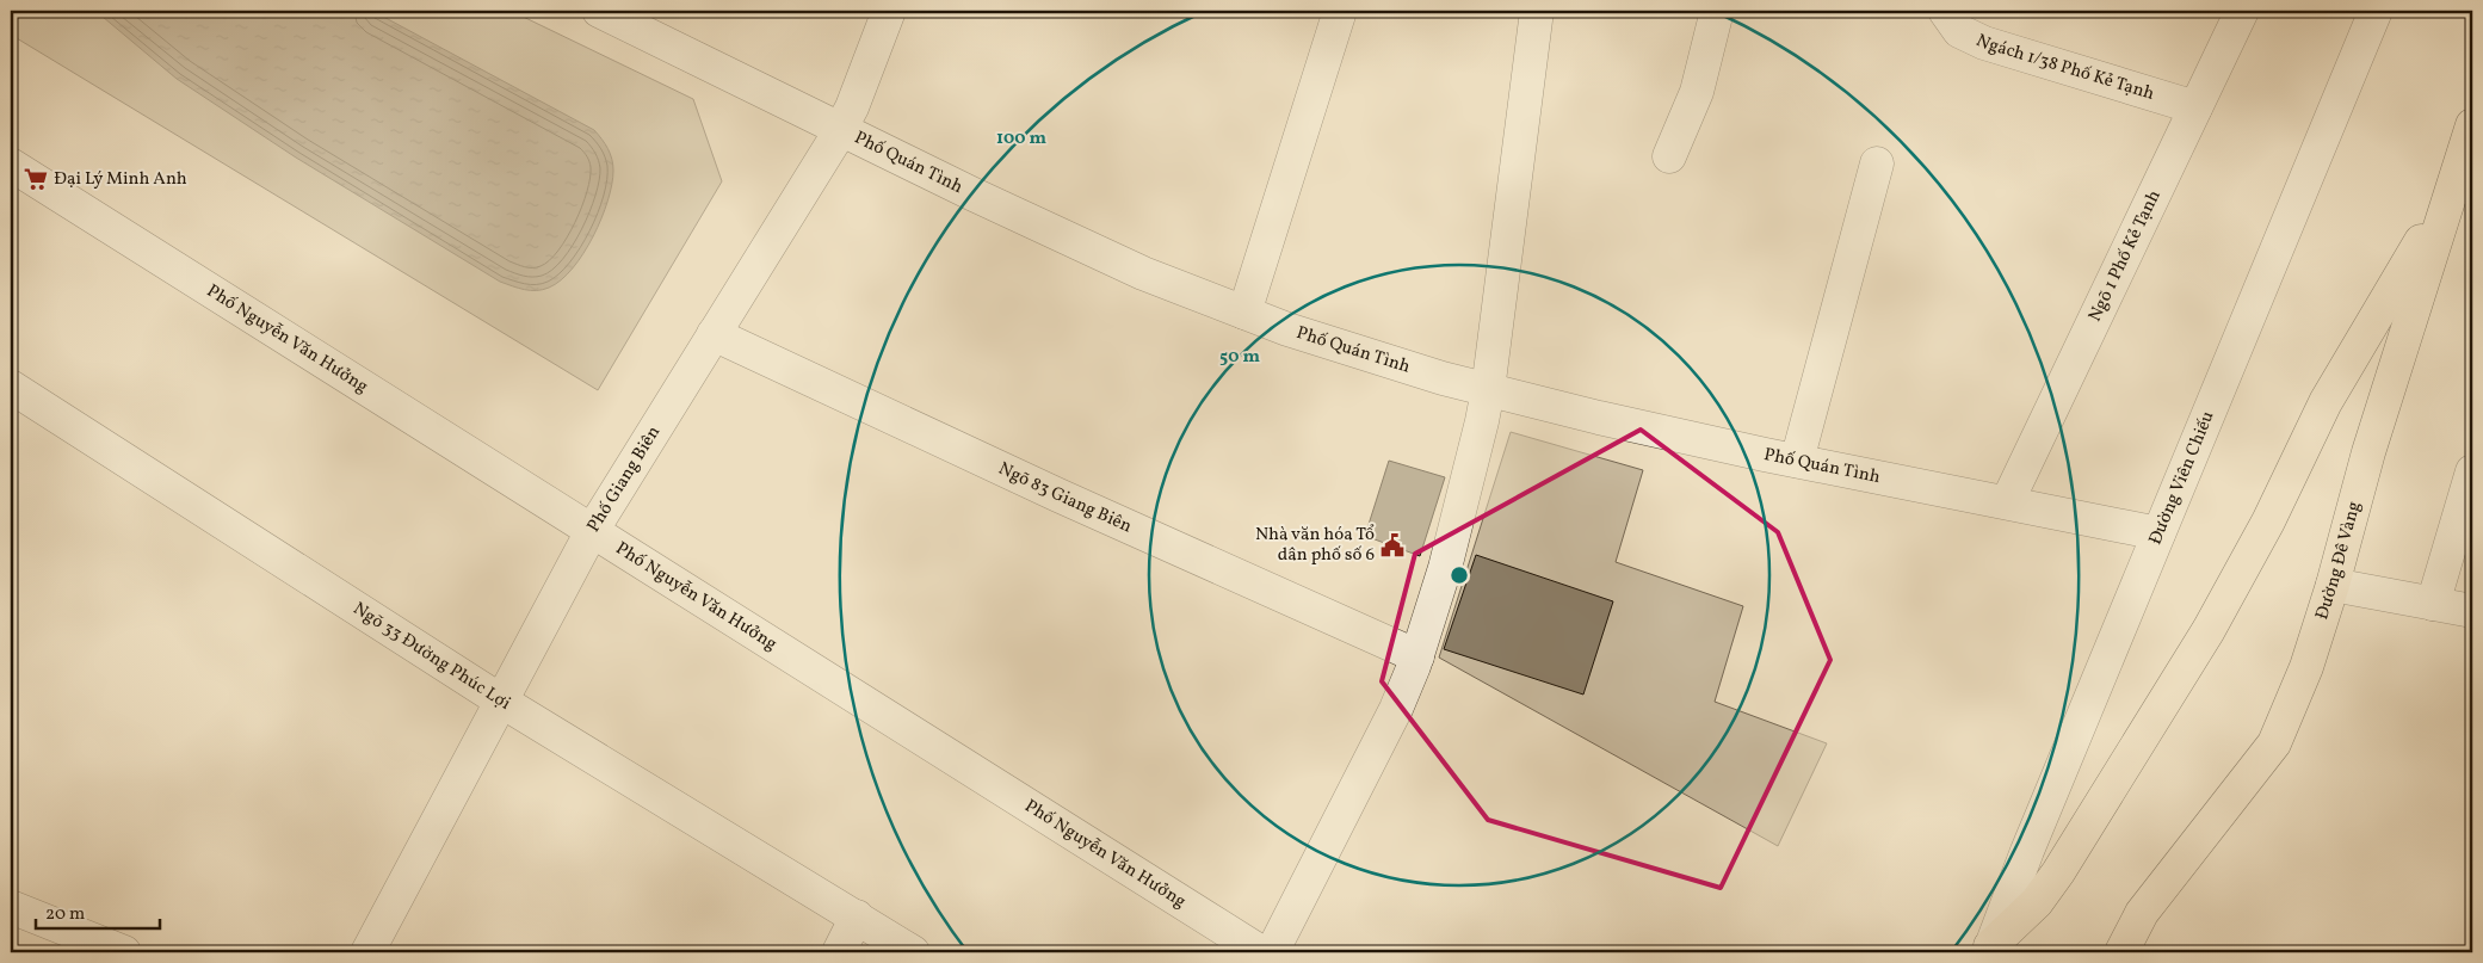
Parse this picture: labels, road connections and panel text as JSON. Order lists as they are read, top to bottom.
{
  "streets": {
    "main road": ["Đường Đê Vàng"],
    "street": [
      "Ngách 1/38 Phố Kẻ Tạnh",
      "Phố Quán Tình",
      "Ngõ 1 Phố Kẻ Tạnh",
      "Phố Nguyễn Văn Hưởng",
      "Phố Giang Biên",
      "Đường Viên Chiếu",
      "Ngõ 83 Giang Biên",
      "Ngõ 33 Đường Phúc Lợi"
    ]
  },
  "crossings": [
    ["Ngách 1/38 Phố Kẻ Tạnh", "Ngõ 1 Phố Kẻ Tạnh"],
    ["Phố Quán Tình", "Ngõ 1 Phố Kẻ Tạnh"],
    ["Phố Quán Tình", "Phố Giang Biên"],
    ["Phố Quán Tình", "Đường Viên Chiếu"],
    ["Phố Nguyễn Văn Hưởng", "Phố Giang Biên"],
    ["Phố Giang Biên", "Ngõ 83 Giang Biên"],
    ["Phố Giang Biên", "Ngõ 33 Đường Phúc Lợi"]
  ],
  "places": {
    "supermarket": ["Đại Lý Minh Anh"],
    "public building": ["Nhà văn hóa Tổ dân phố số 6"]
  },
  "scale_bar": "20 m",
  "rings": ["100 m", "50 m"]
}
